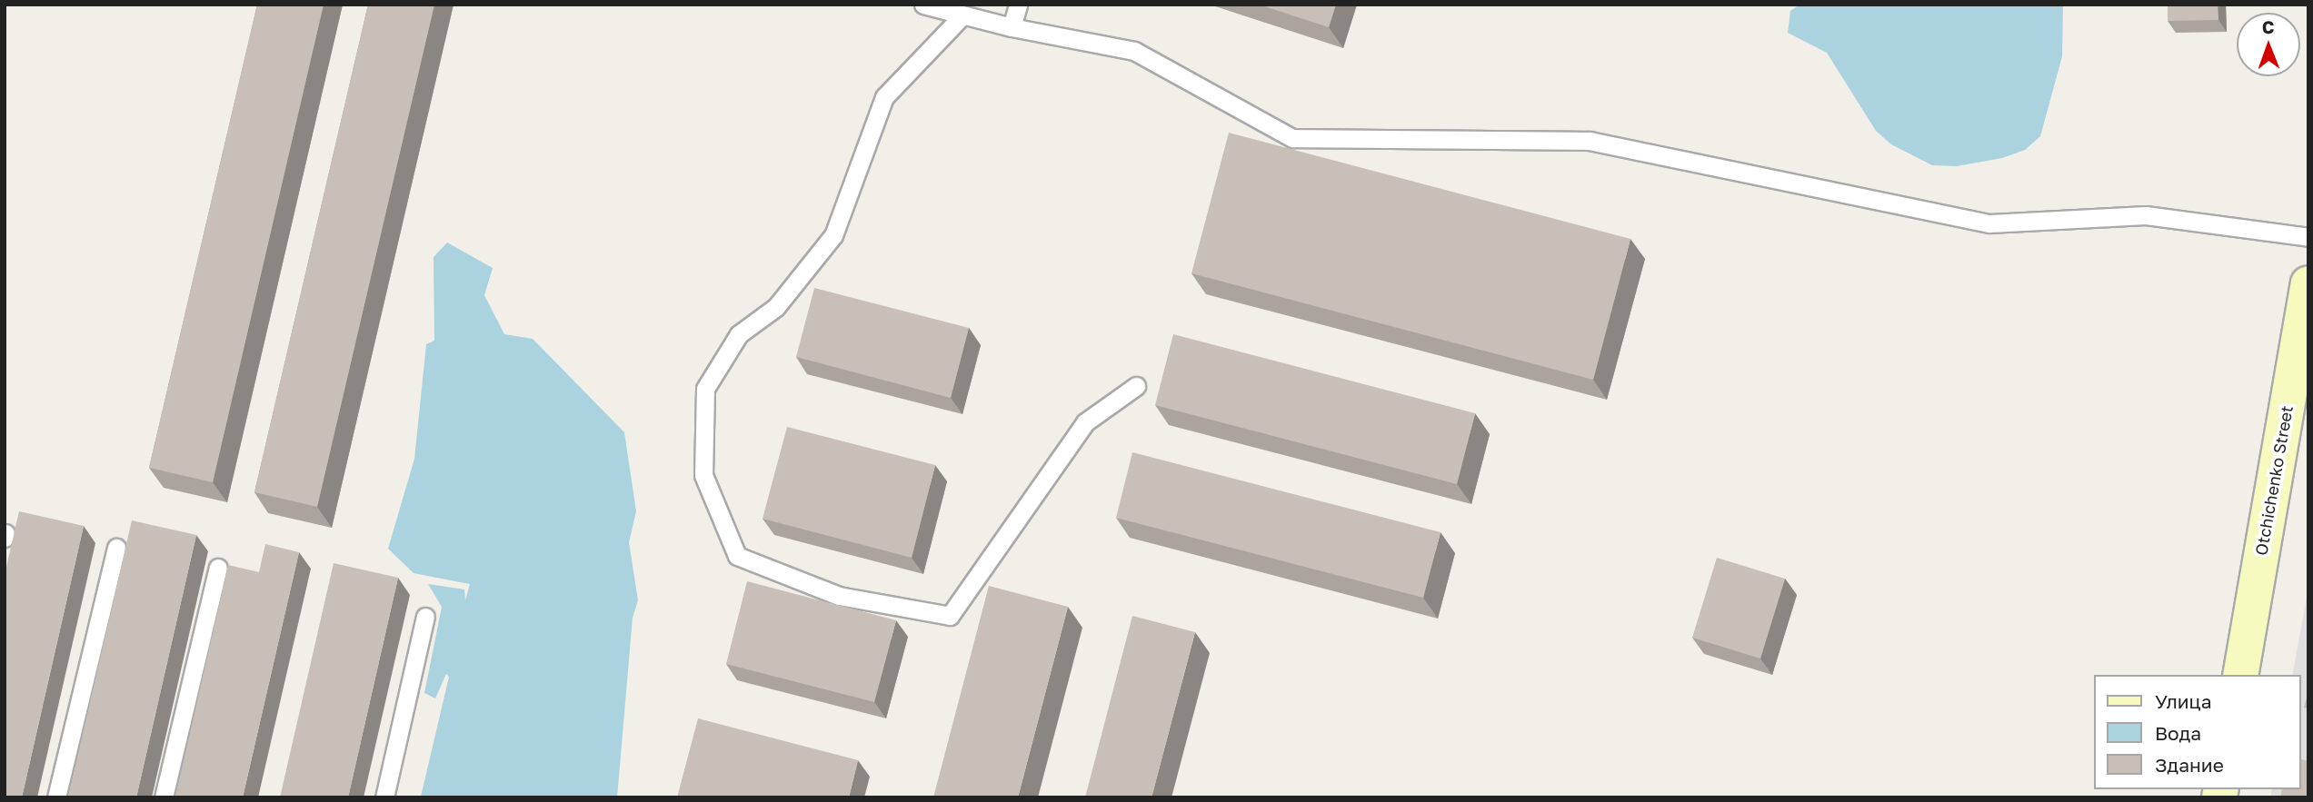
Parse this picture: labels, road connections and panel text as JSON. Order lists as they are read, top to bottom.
{
  "streets": {
    "street": ["Otchichenko Street"]
  },
  "legend": ["Улица", "Вода", "Здание"],
  "north": "top"
}
